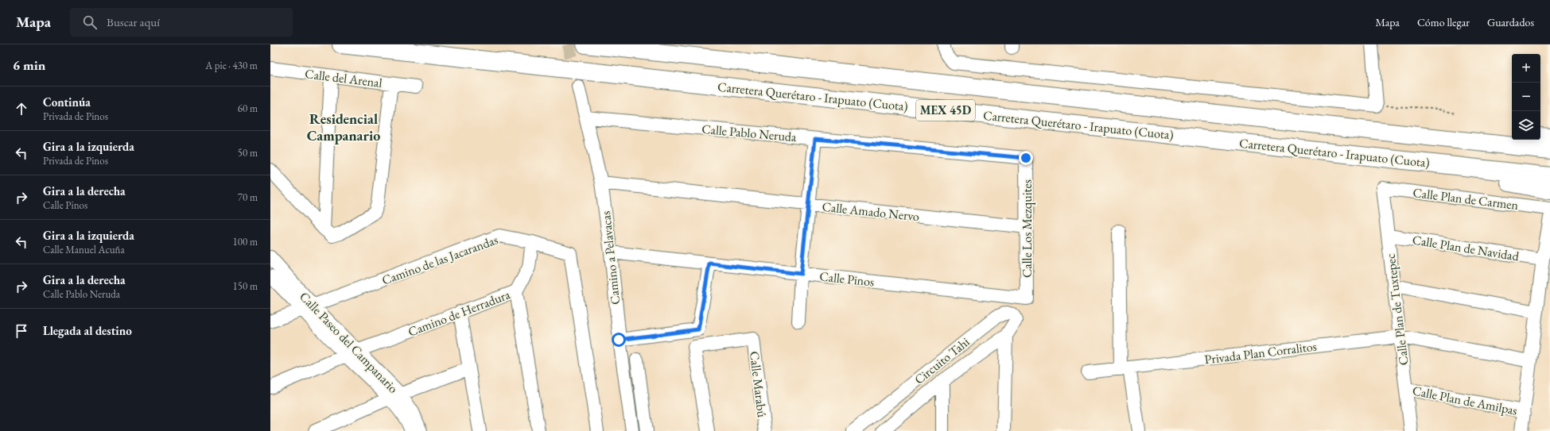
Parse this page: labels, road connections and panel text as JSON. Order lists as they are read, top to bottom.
{
  "streets": {
    "highway": ["Carretera Querétaro - Irapuato (Cuota)", "MEX 45D"],
    "street": [
      "Calle del Arenal",
      "Calle Pablo Neruda",
      "Calle Plan de Carmen",
      "Calle Amado Nervo",
      "Calle Los Mezquites",
      "Calle Plan de Navidad",
      "Camino a Pelavacas",
      "Camino de las Jacarandas",
      "Calle Pinos",
      "Calle Plan de Tuxtepec",
      "Camino de Herradura",
      "Calle Paseo del Campanario",
      "Privada Plan Corralitos",
      "Circuito Tahi",
      "Calle Marabú",
      "Calle Plan de Amilpas"
    ]
  },
  "crossings": [
    ["Calle Pablo Neruda", "Calle Los Mezquites"],
    ["Calle Pablo Neruda", "Camino a Pelavacas"],
    ["Calle Plan de Carmen", "Calle Plan de Tuxtepec"],
    ["Calle Amado Nervo", "Calle Los Mezquites"],
    ["Calle Amado Nervo", "Camino a Pelavacas"],
    ["Calle Los Mezquites", "Calle Pinos"],
    ["Calle Plan de Navidad", "Calle Plan de Tuxtepec"],
    ["Camino a Pelavacas", "Calle Pinos"],
    ["Camino de las Jacarandas", "Calle Paseo del Campanario"],
    ["Calle Plan de Tuxtepec", "Privada Plan Corralitos"],
    ["Calle Plan de Tuxtepec", "Calle Plan de Amilpas"],
    ["Camino de Herradura", "Calle Paseo del Campanario"]
  ],
  "districts": ["Residencial Campanario"],
  "page": {
    "header": "Mapa",
    "search": "Buscar aquí",
    "nav": ["Mapa", "Cómo llegar", "Guardados"],
    "heading": ["6 min", "A pie · 430 m"],
    "map_buttons": ["+", "−"],
    "list": [
      ["Continúa", "Privada de Pinos", "60 m"],
      ["Gira a la izquierda", "Privada de Pinos", "50 m"],
      ["Gira a la derecha", "Calle Pinos", "70 m"],
      ["Gira a la izquierda", "Calle Manuel Acuña", "100 m"],
      ["Gira a la derecha", "Calle Pablo Neruda", "150 m"],
      "Llegada al destino"
    ]
  }
}
